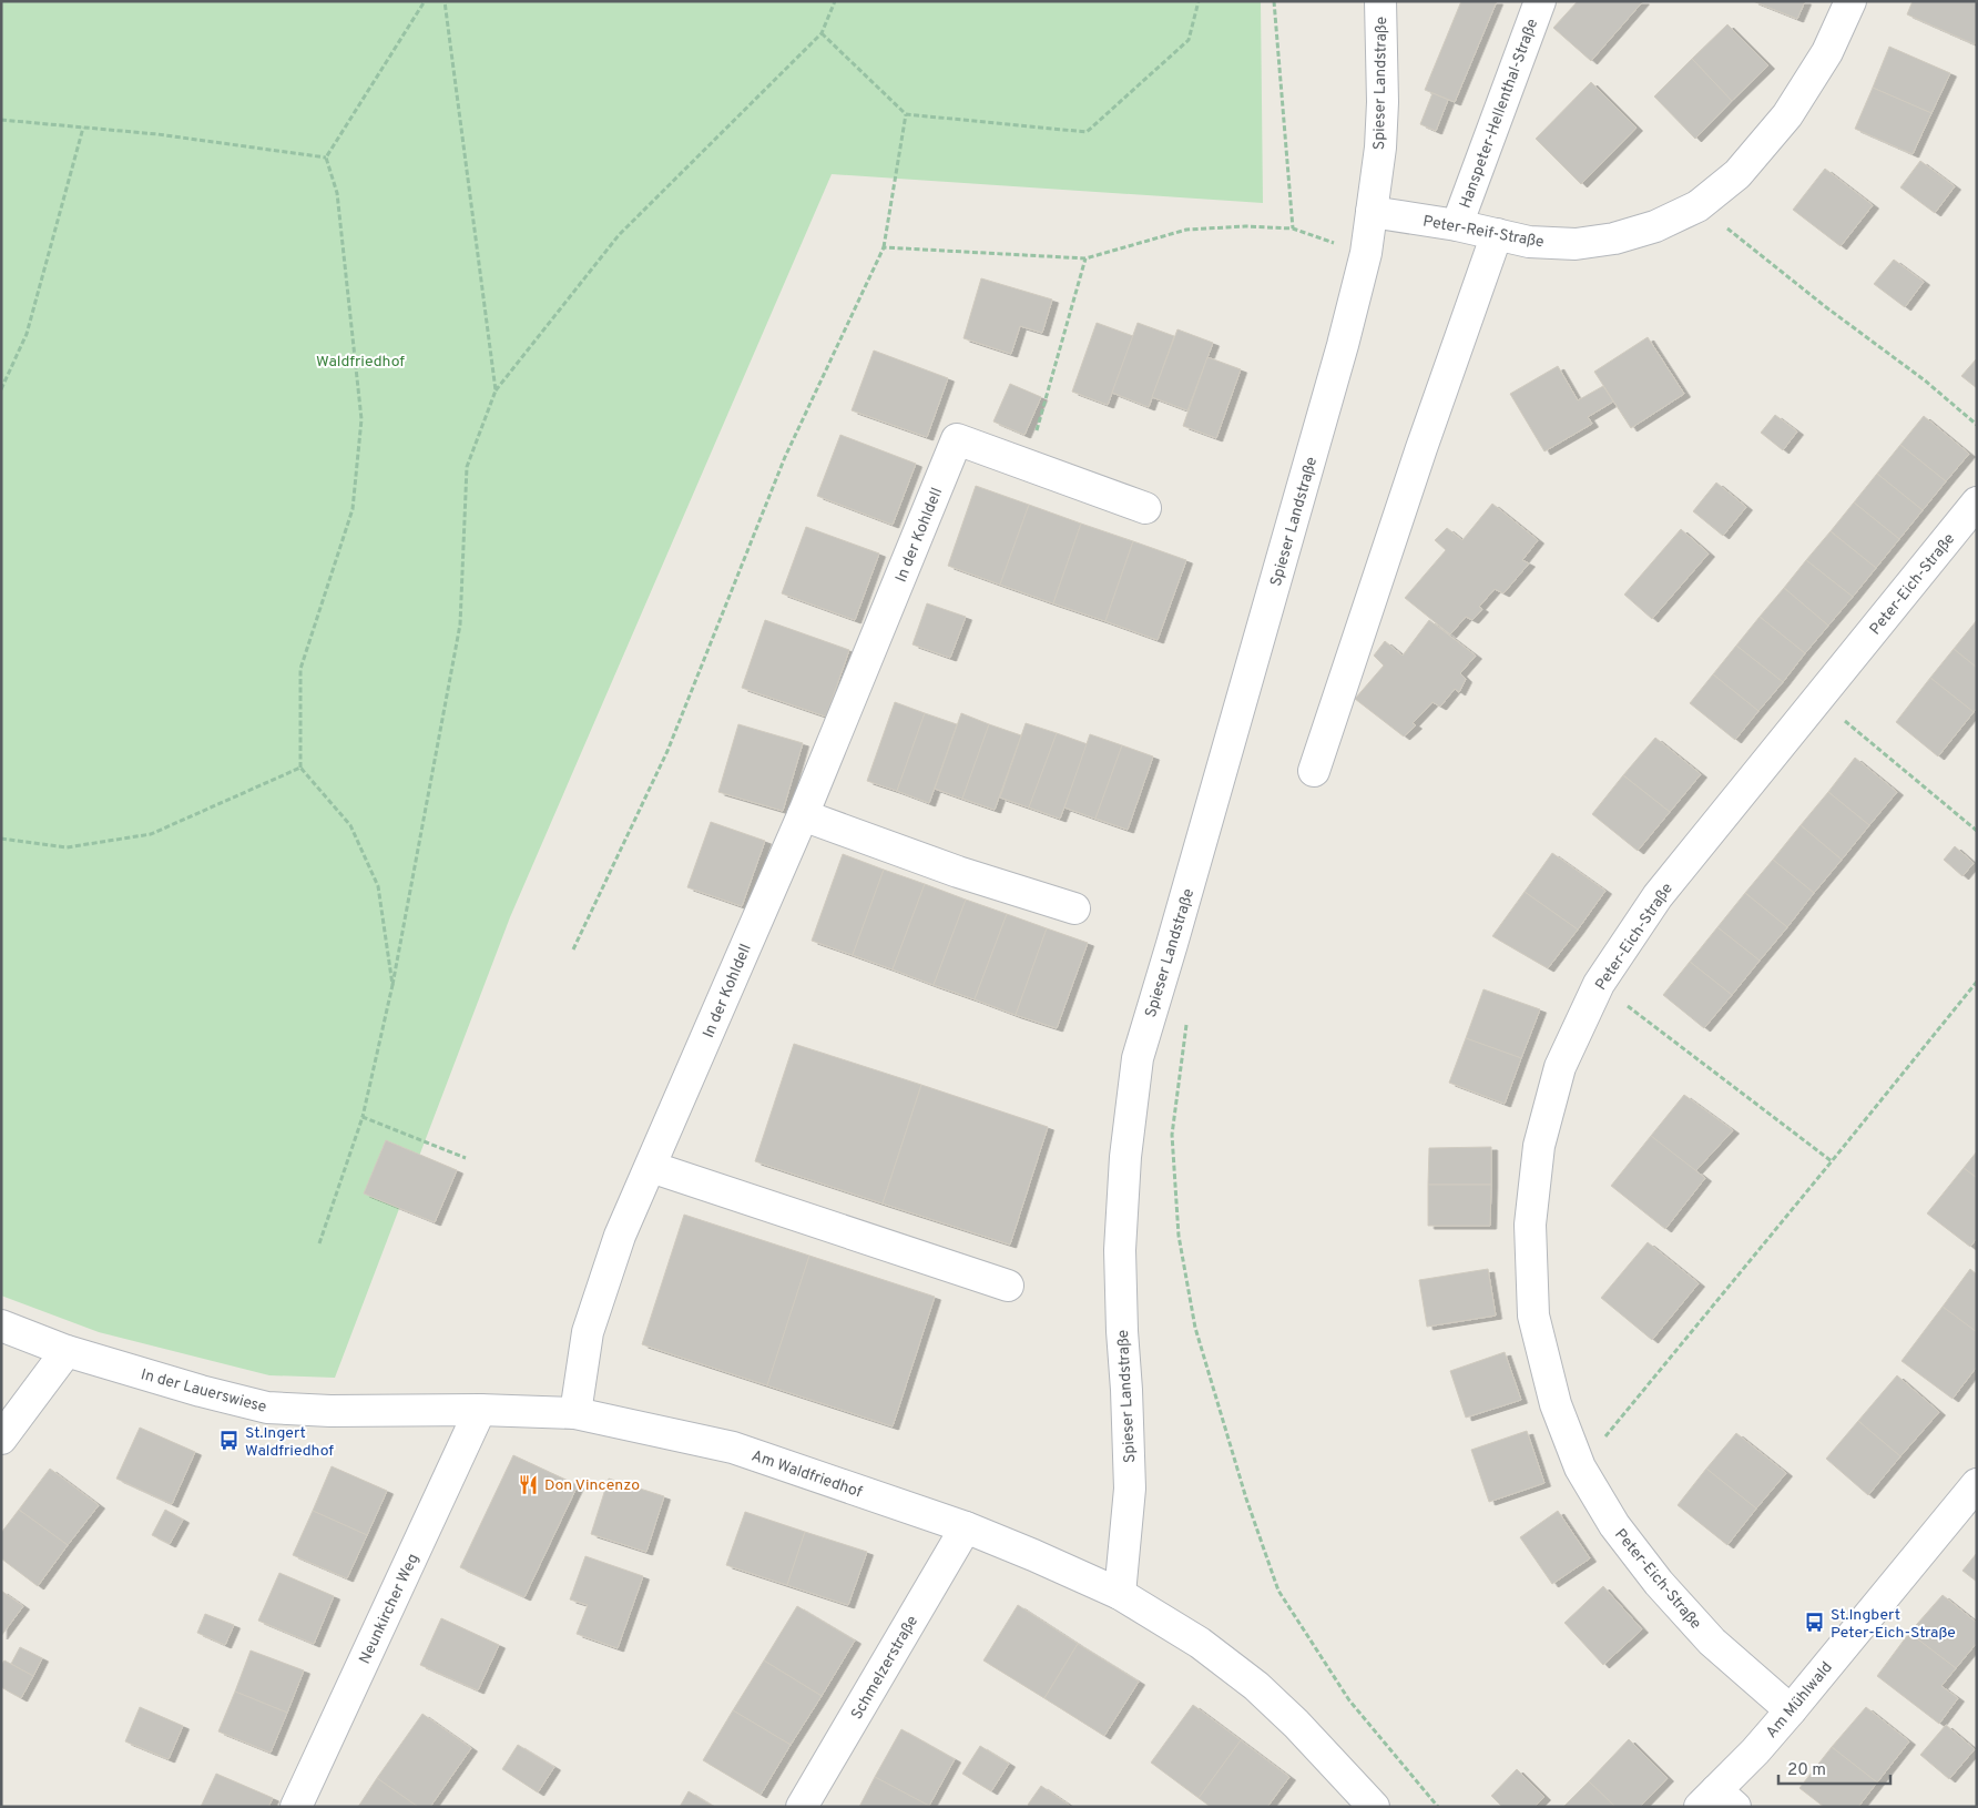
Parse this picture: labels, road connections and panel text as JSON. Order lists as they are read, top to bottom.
{
  "streets": {
    "street": [
      "Spieser Landstraße",
      "Hanspeter-Hellenthal-Straße",
      "Peter-Reif-Straße",
      "In der Kohldell",
      "Peter-Eich-Straße",
      "In der Lauerswiese",
      "Am Waldfriedhof",
      "Neunkircher Weg",
      "Schmelzerstraße",
      "Am Mühlwald"
    ]
  },
  "crossings": [
    ["Spieser Landstraße", "Peter-Reif-Straße"],
    ["Spieser Landstraße", "Am Waldfriedhof"],
    ["Hanspeter-Hellenthal-Straße", "Peter-Reif-Straße"],
    ["In der Kohldell", "Am Waldfriedhof"],
    ["Peter-Eich-Straße", "Am Mühlwald"],
    ["In der Lauerswiese", "Am Waldfriedhof"],
    ["In der Lauerswiese", "Neunkircher Weg"],
    ["Am Waldfriedhof", "Neunkircher Weg"],
    ["Am Waldfriedhof", "Schmelzerstraße"]
  ],
  "parks": ["Waldfriedhof"],
  "places": {
    "bus stop": ["St.Ingert Waldfriedhof", "St.Ingbert Peter-Eich-Straße"],
    "restaurant": ["Don Vincenzo"]
  },
  "scale_bar": "20 m"
}
